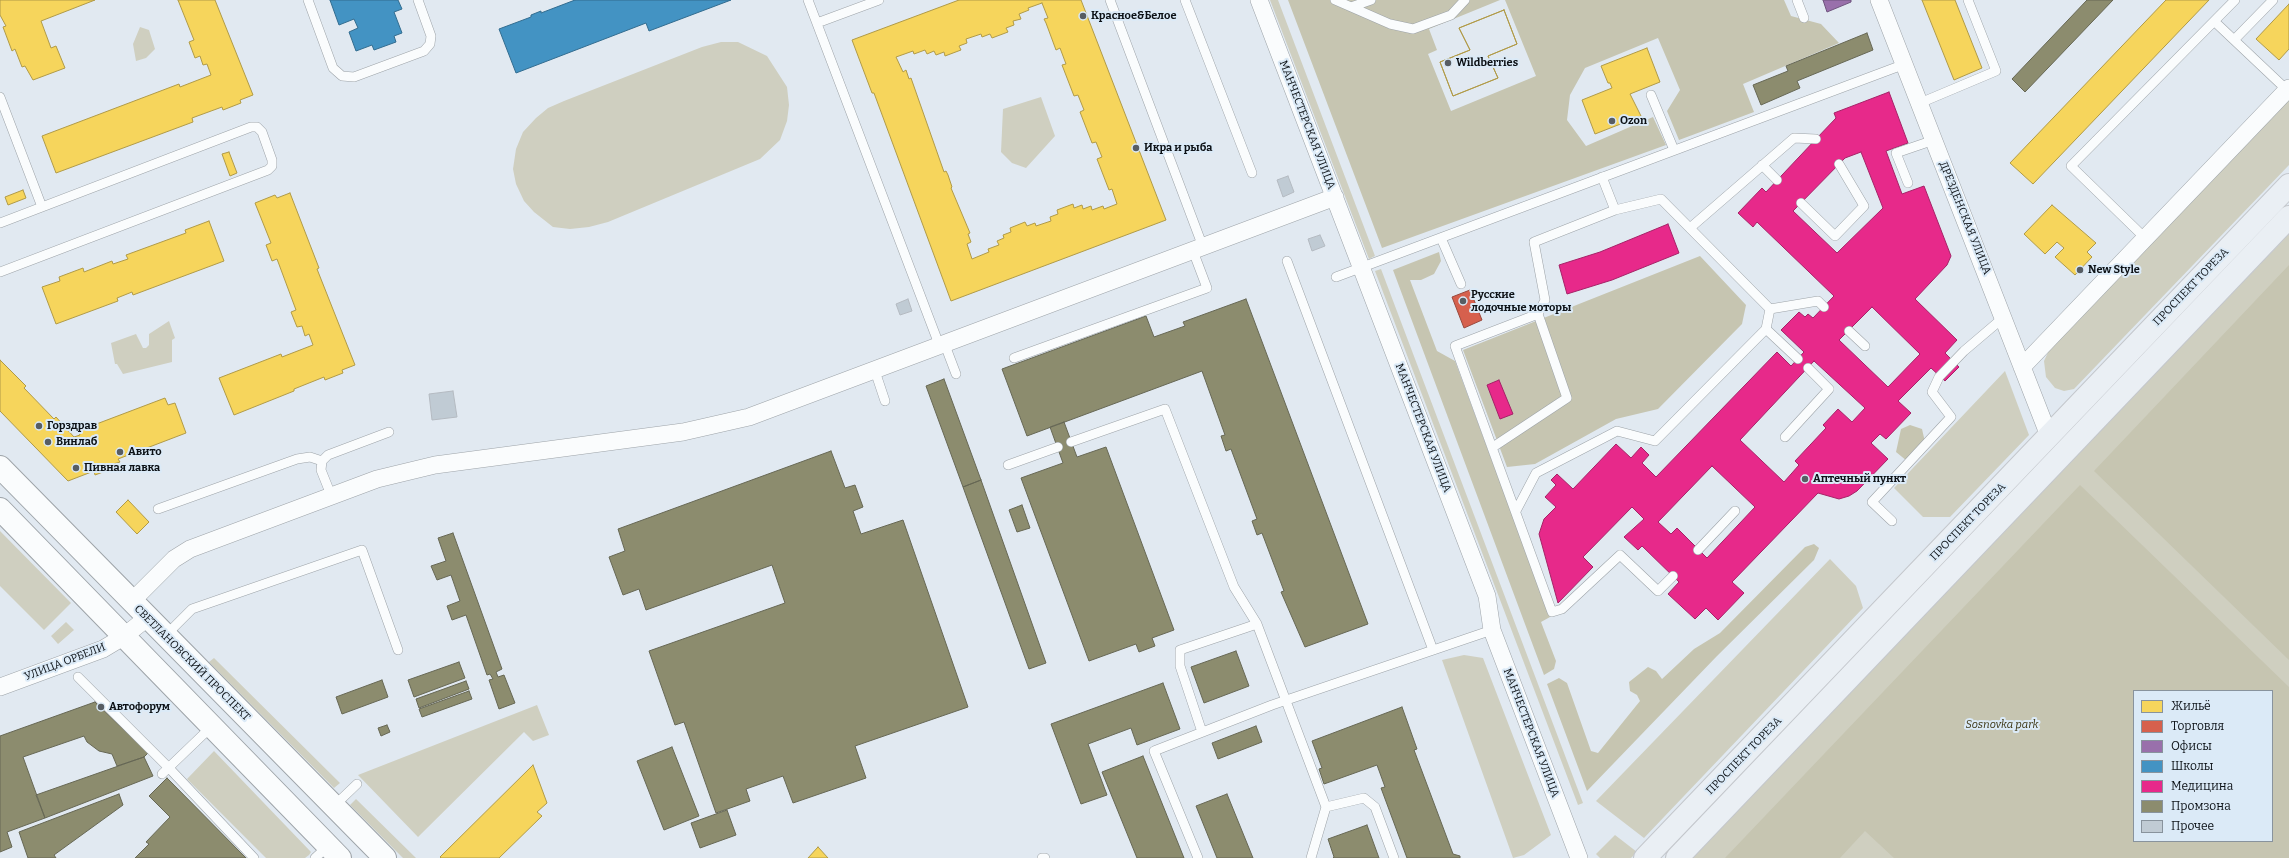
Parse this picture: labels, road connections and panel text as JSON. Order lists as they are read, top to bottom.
{
  "streets": {
    "main road": ["ПРОСПЕКТ ТОРЕЗА", "СВЕТЛАНОВСКИЙ ПРОСПЕКТ"],
    "street": ["МАНЧЕСТЕРСКАЯ УЛИЦА", "ДРЕЗДЕНСКАЯ УЛИЦА", "УЛИЦА ОРБЕЛИ"]
  },
  "crossings": [
    ["ДРЕЗДЕНСКАЯ УЛИЦА", "ПРОСПЕКТ ТОРЕЗА"],
    ["УЛИЦА ОРБЕЛИ", "СВЕТЛАНОВСКИЙ ПРОСПЕКТ"]
  ],
  "parks": ["Sosnovka park"],
  "places": [
    "Красное&Белое",
    "Wildberries",
    "Ozon",
    "Икра и рыба",
    "New Style",
    "Русские лодочные моторы",
    "Горздрав",
    "Винлаб",
    "Авито",
    "Пивная лавка",
    "Аптечный пункт",
    "Автофорум"
  ],
  "legend": [
    "Жильё",
    "Торговля",
    "Офисы",
    "Школы",
    "Медицина",
    "Промзона",
    "Прочее"
  ]
}
